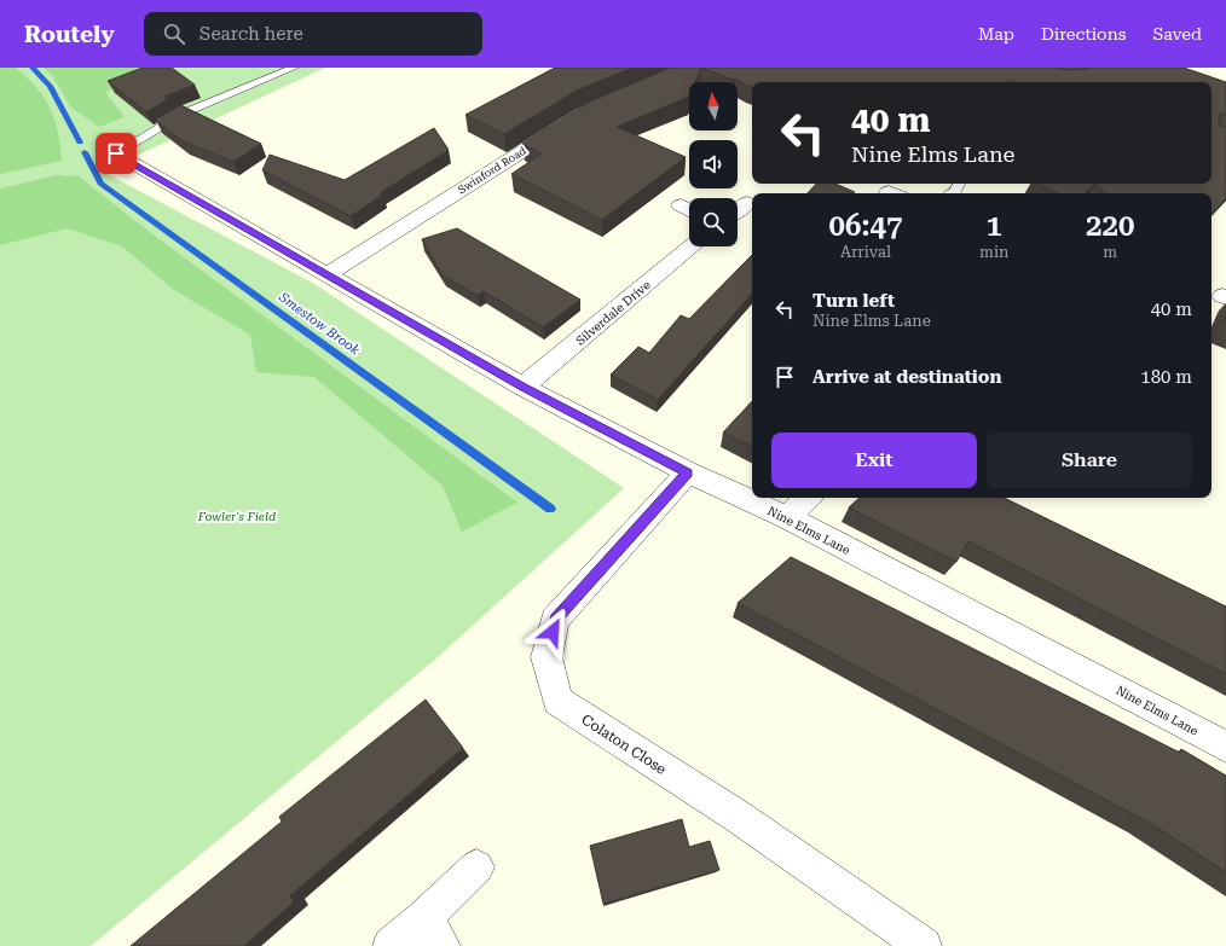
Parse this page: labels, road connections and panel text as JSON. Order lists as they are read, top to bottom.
{
  "streets": {
    "street": [
      "Swinford Road",
      "Silverdale Drive",
      "Nine Elms Lane",
      "Colaton Close"
    ]
  },
  "crossings": [
    ["Swinford Road", "Nine Elms Lane"],
    ["Silverdale Drive", "Nine Elms Lane"],
    ["Nine Elms Lane", "Colaton Close"]
  ],
  "water": ["Smestow Brook"],
  "parks": ["Fowler's Field"],
  "north": "top",
  "page": {
    "header": "Routely",
    "search": "Search here",
    "nav": ["Map", "Directions", "Saved"],
    "turn": ["40 m", "Nine Elms Lane"],
    "eta": [
      "06:47",
      "Arrival",
      "1",
      "min",
      "220",
      "m"
    ],
    "list": [
      {
        "name": "Turn left",
        "note": "Nine Elms Lane",
        "value": "40 m"
      },
      {
        "name": "Arrive at destination",
        "value": "180 m"
      }
    ],
    "buttons": ["Exit", "Share"]
  }
}
